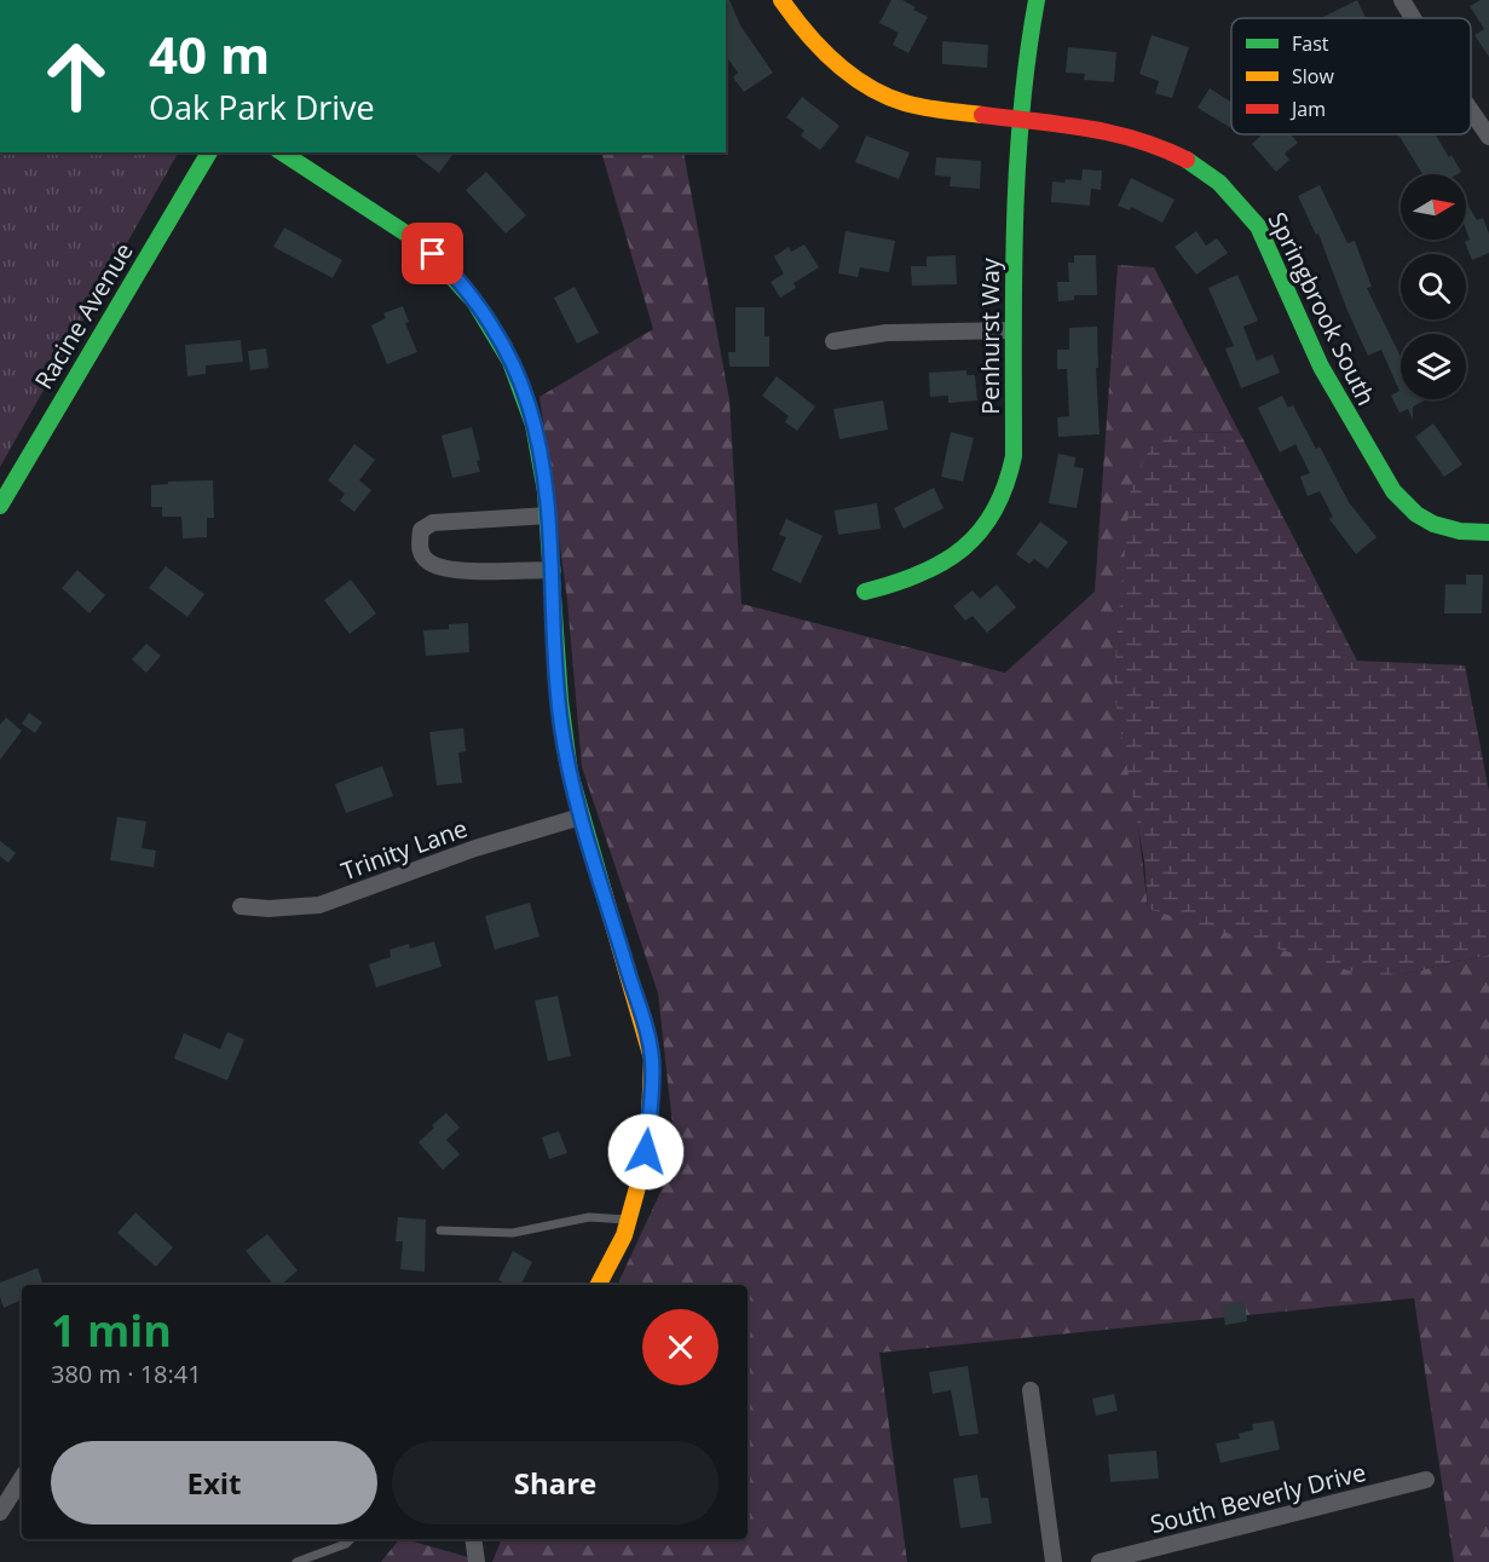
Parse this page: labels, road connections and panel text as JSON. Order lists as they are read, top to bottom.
{
  "streets": {
    "street": [
      "Springbrook South",
      "Racine Avenue",
      "Penhurst Way",
      "Trinity Lane",
      "South Beverly Drive"
    ]
  },
  "crossings": [
    ["Springbrook South", "Penhurst Way"]
  ],
  "legend": ["Fast", "Slow", "Jam"],
  "north": "right",
  "page": {
    "turn": ["40 m", "Oak Park Drive"],
    "heading": ["1 min", "380 m · 18:41"],
    "buttons": ["Exit", "Share"]
  }
}
